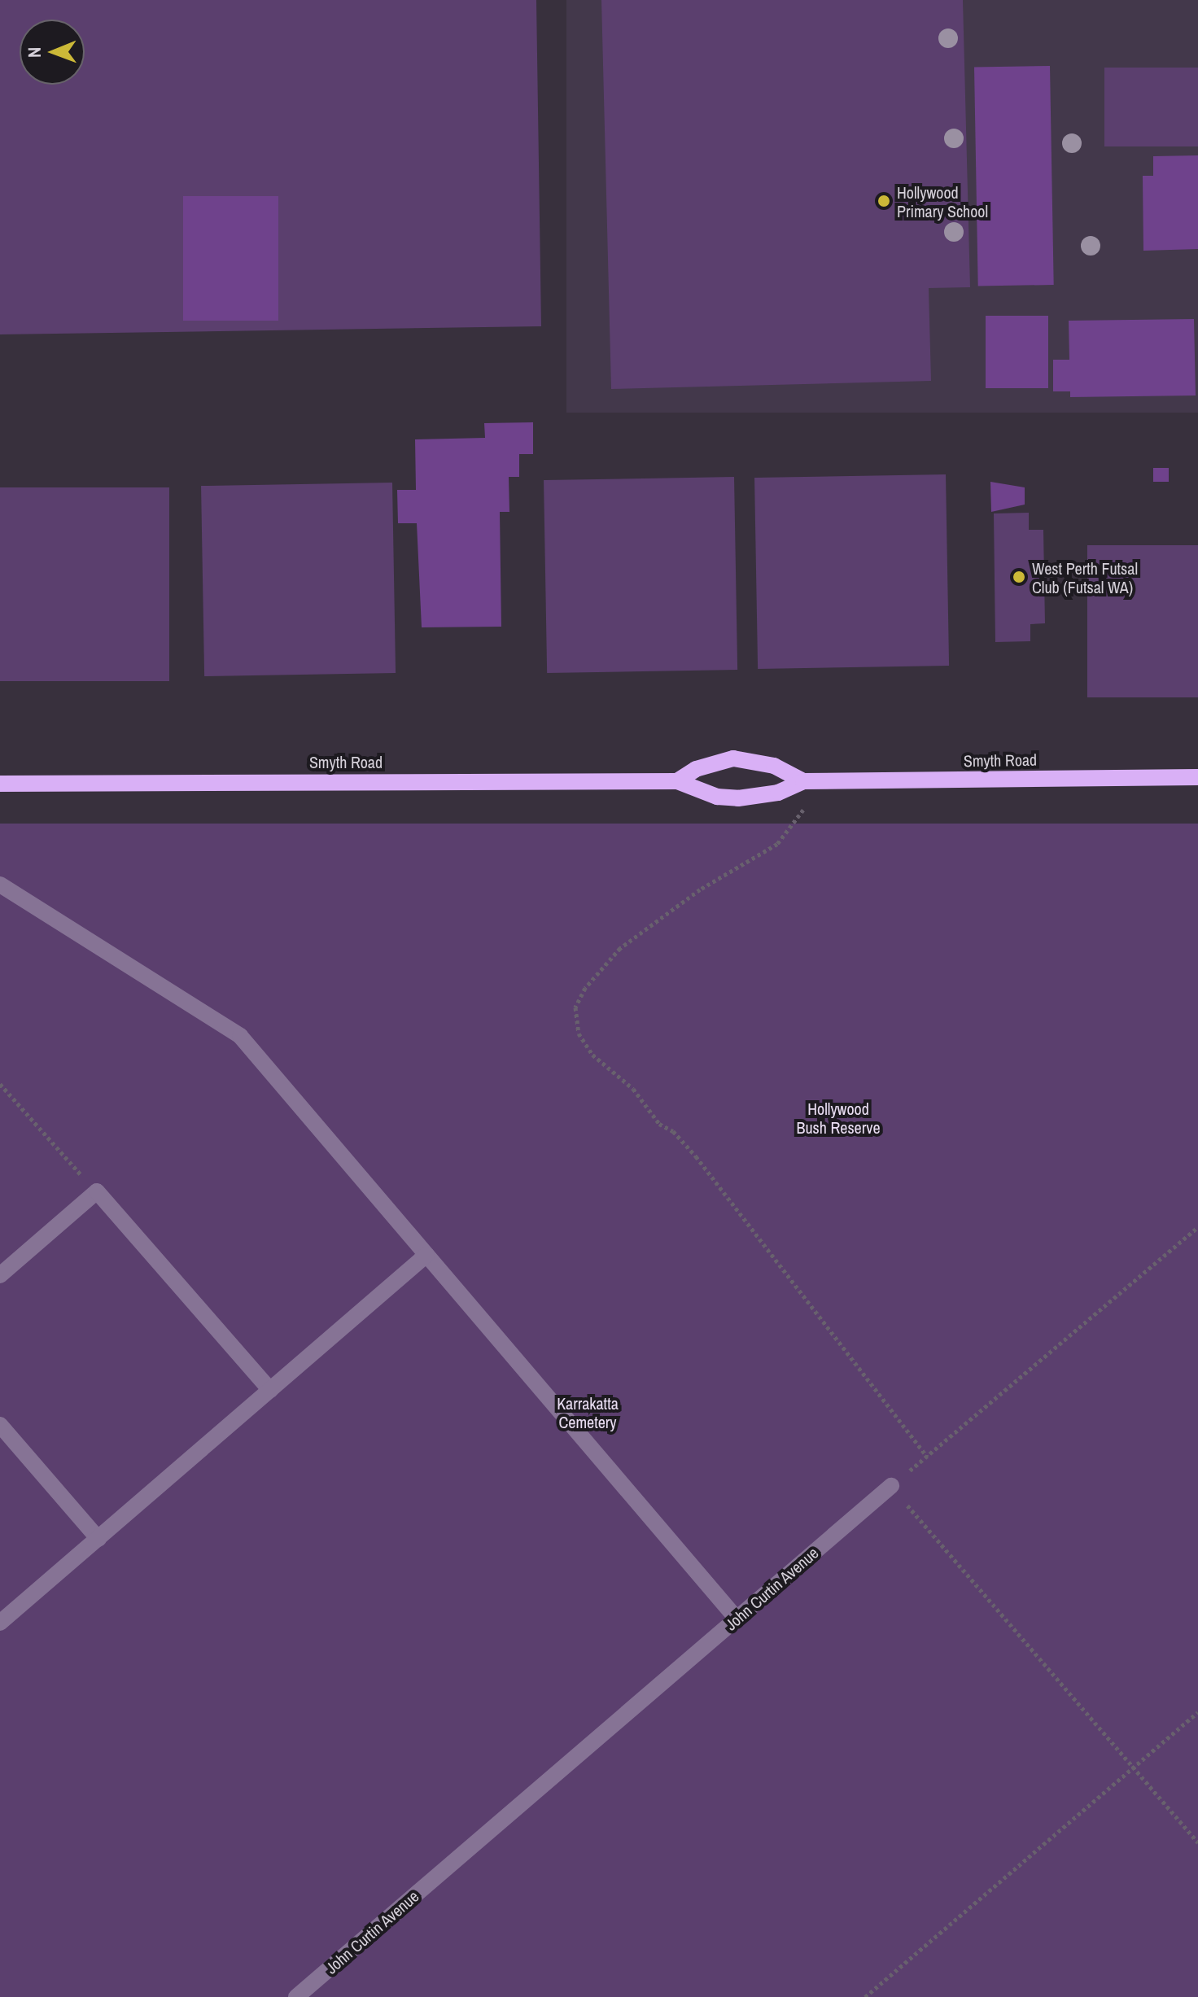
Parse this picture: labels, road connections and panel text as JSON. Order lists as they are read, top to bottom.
{
  "streets": {
    "main road": ["Smyth Road"],
    "lane": ["John Curtin Avenue"]
  },
  "parks": ["Hollywood Bush Reserve", "Karrakatta Cemetery"],
  "places": ["Hollywood Primary School", "West Perth Futsal Club (Futsal WA)"],
  "north": "left"
}
